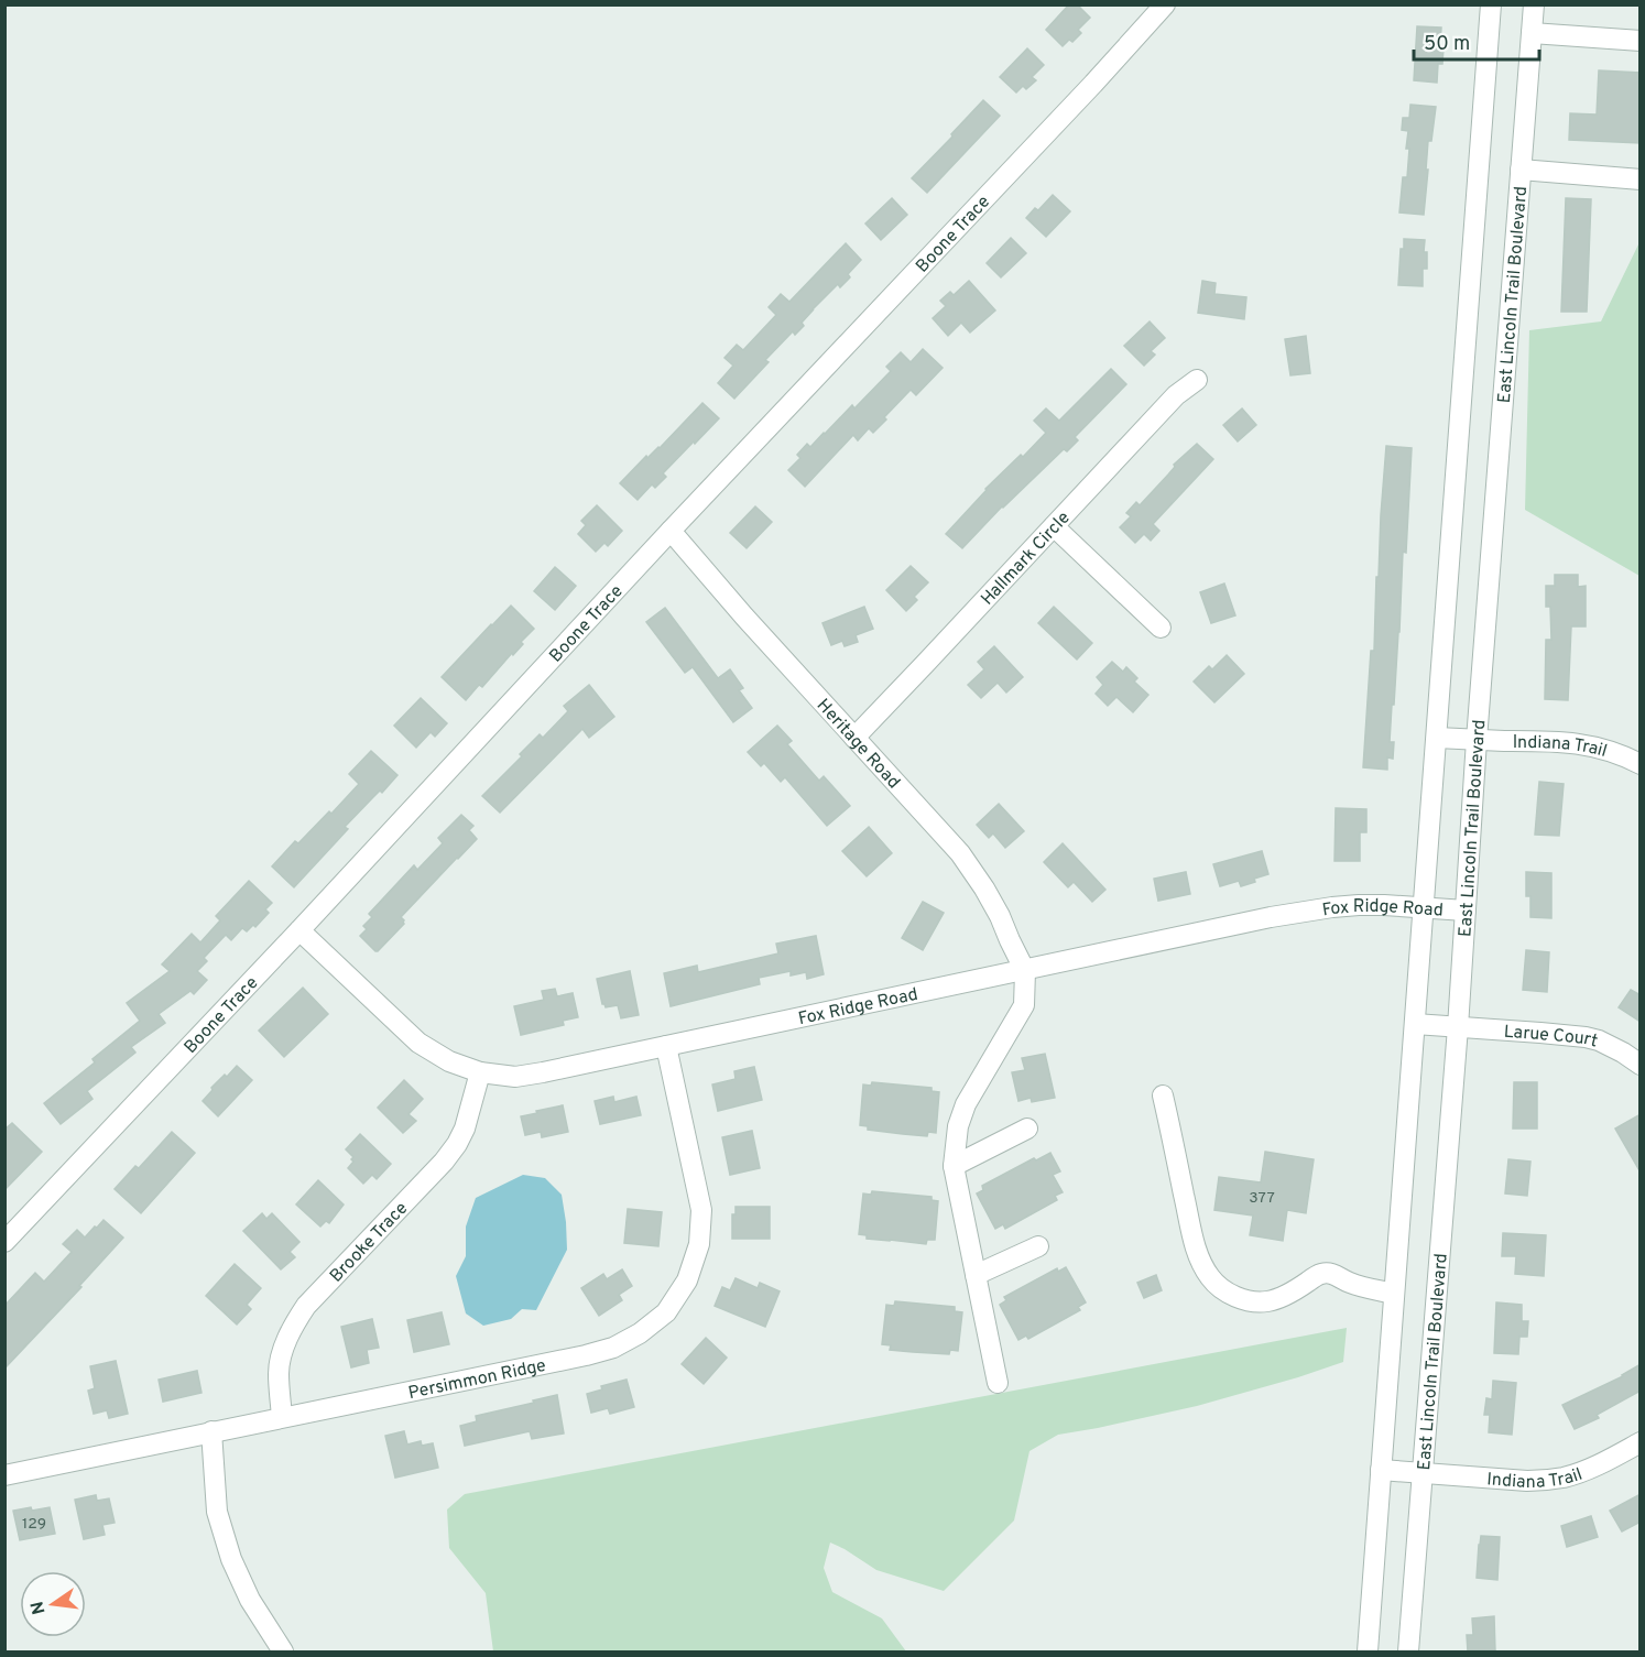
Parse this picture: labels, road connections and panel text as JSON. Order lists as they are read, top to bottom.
{
  "streets": {
    "street": [
      "Boone Trace",
      "East Lincoln Trail Boulevard",
      "Hallmark Circle",
      "Heritage Road",
      "Indiana Trail",
      "Fox Ridge Road",
      "Larue Court",
      "Brooke Trace",
      "Persimmon Ridge"
    ]
  },
  "crossings": [
    ["Boone Trace", "Heritage Road"],
    ["Boone Trace", "Fox Ridge Road"],
    ["East Lincoln Trail Boulevard", "Indiana Trail"],
    ["East Lincoln Trail Boulevard", "Fox Ridge Road"],
    ["East Lincoln Trail Boulevard", "Larue Court"],
    ["Hallmark Circle", "Heritage Road"],
    ["Heritage Road", "Fox Ridge Road"],
    ["Fox Ridge Road", "Brooke Trace"],
    ["Fox Ridge Road", "Persimmon Ridge"],
    ["Brooke Trace", "Persimmon Ridge"]
  ],
  "house_numbers": ["377", "129"],
  "scale_bar": "50 m",
  "north": "left"
}
